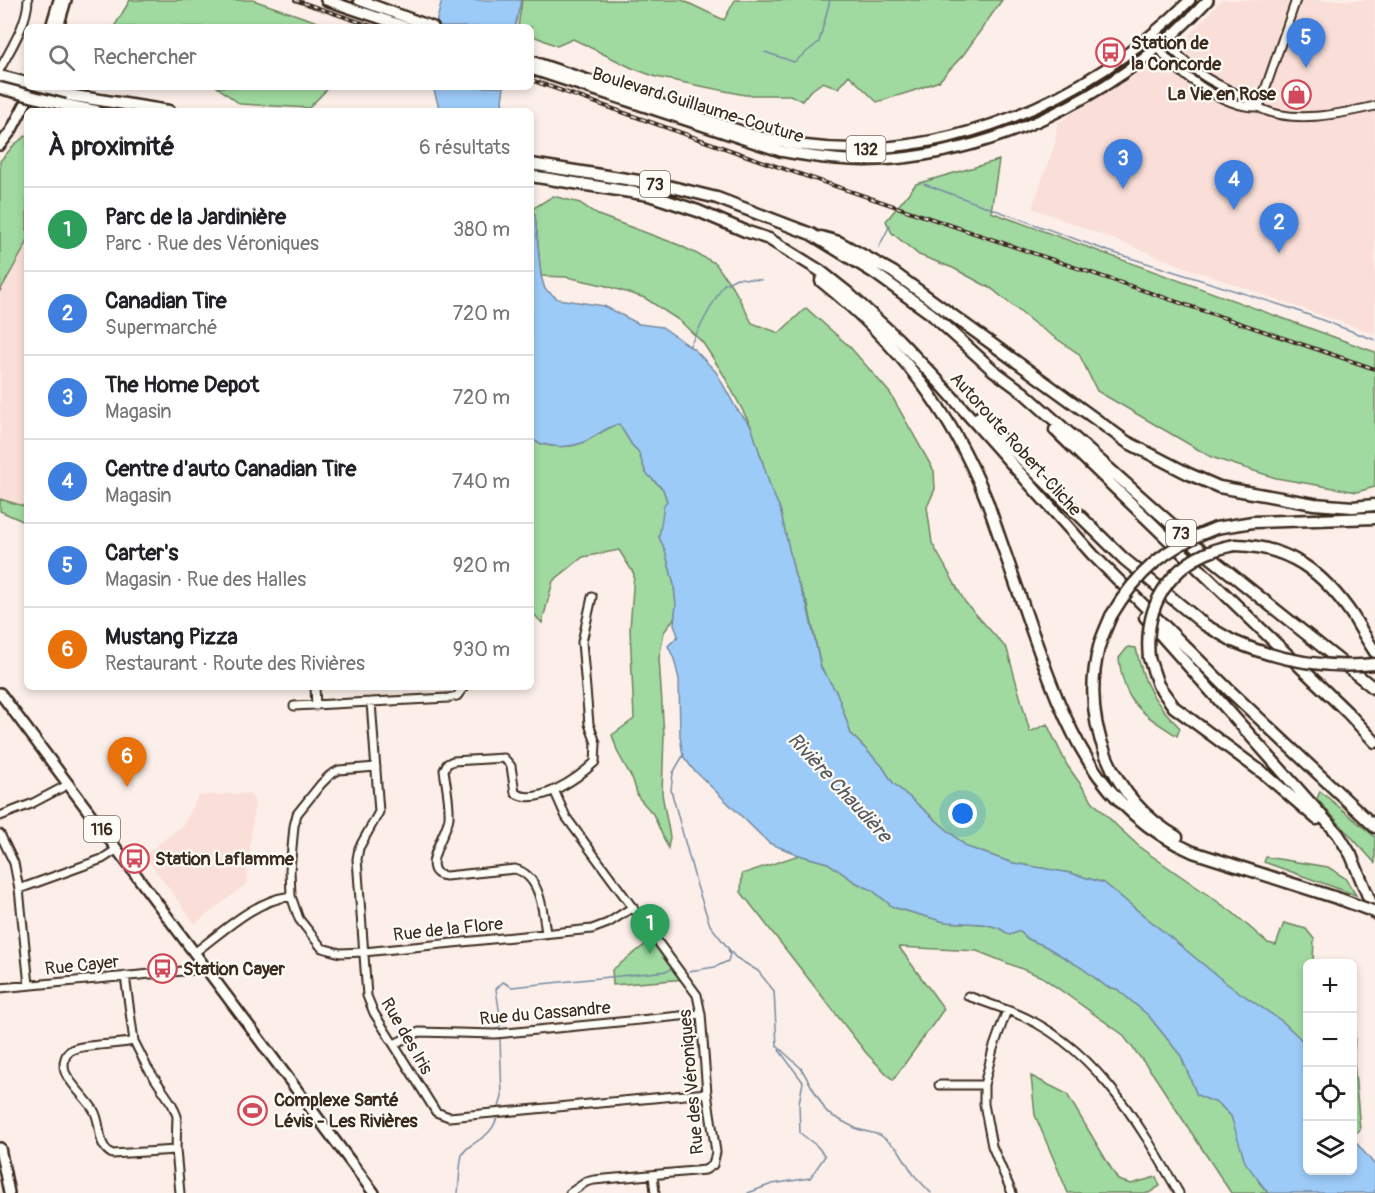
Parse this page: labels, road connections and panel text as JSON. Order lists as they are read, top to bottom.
{
  "streets": {
    "highway": ["73", "Autoroute Robert-Cliche"],
    "main road": ["Boulevard Guillaume-Couture", "132", "116"],
    "street": [
      "Rue de la Flore",
      "Rue Cayer",
      "Rue du Cassandre",
      "Rue des Iris",
      "Rue des Véroniques"
    ]
  },
  "crossings": [
    ["73", "Autoroute Robert-Cliche"],
    ["116", "Rue Cayer"],
    ["Rue de la Flore", "Rue des Iris"],
    ["Rue de la Flore", "Rue des Véroniques"],
    ["Rue du Cassandre", "Rue des Iris"],
    ["Rue du Cassandre", "Rue des Véroniques"],
    ["Rue des Iris", "Rue des Véroniques"]
  ],
  "water": ["Rivière Chaudière"],
  "places": {
    "bus stop": ["Station de la Concorde", "Station Laflamme", "Station Cayer"],
    "shop": ["La Vie en Rose"],
    "sports": ["Complexe Santé Lévis - Les Rivières"]
  },
  "page": {
    "pins": [
      "5",
      "3",
      "4",
      "2",
      "6",
      "1"
    ],
    "search": "Rechercher",
    "heading": ["À proximité", "6 résultats"],
    "list": [
      {
        "mark": "1",
        "name": "Parc de la Jardinière",
        "note": "Parc · Rue des Véroniques",
        "value": "380 m"
      },
      {
        "mark": "2",
        "name": "Canadian Tire",
        "note": "Supermarché",
        "value": "720 m"
      },
      {
        "mark": "3",
        "name": "The Home Depot",
        "note": "Magasin",
        "value": "720 m"
      },
      {
        "mark": "4",
        "name": "Centre d'auto Canadian Tire",
        "note": "Magasin",
        "value": "740 m"
      },
      {
        "mark": "5",
        "name": "Carter's",
        "note": "Magasin · Rue des Halles",
        "value": "920 m"
      },
      {
        "mark": "6",
        "name": "Mustang Pizza",
        "note": "Restaurant · Route des Rivières",
        "value": "930 m"
      }
    ],
    "map_buttons": ["+", "−"]
  }
}
